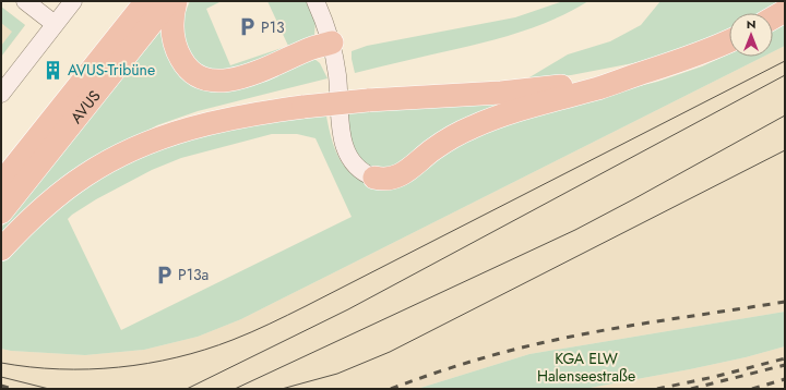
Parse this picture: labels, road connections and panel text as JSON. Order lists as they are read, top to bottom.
{
  "streets": {
    "highway": ["AVUS"]
  },
  "parks": ["KGA ELW Halenseestraße"],
  "places": {
    "parking": ["P13", "P13a"],
    "building": ["AVUS-Tribüne"]
  },
  "north": "top"
}
